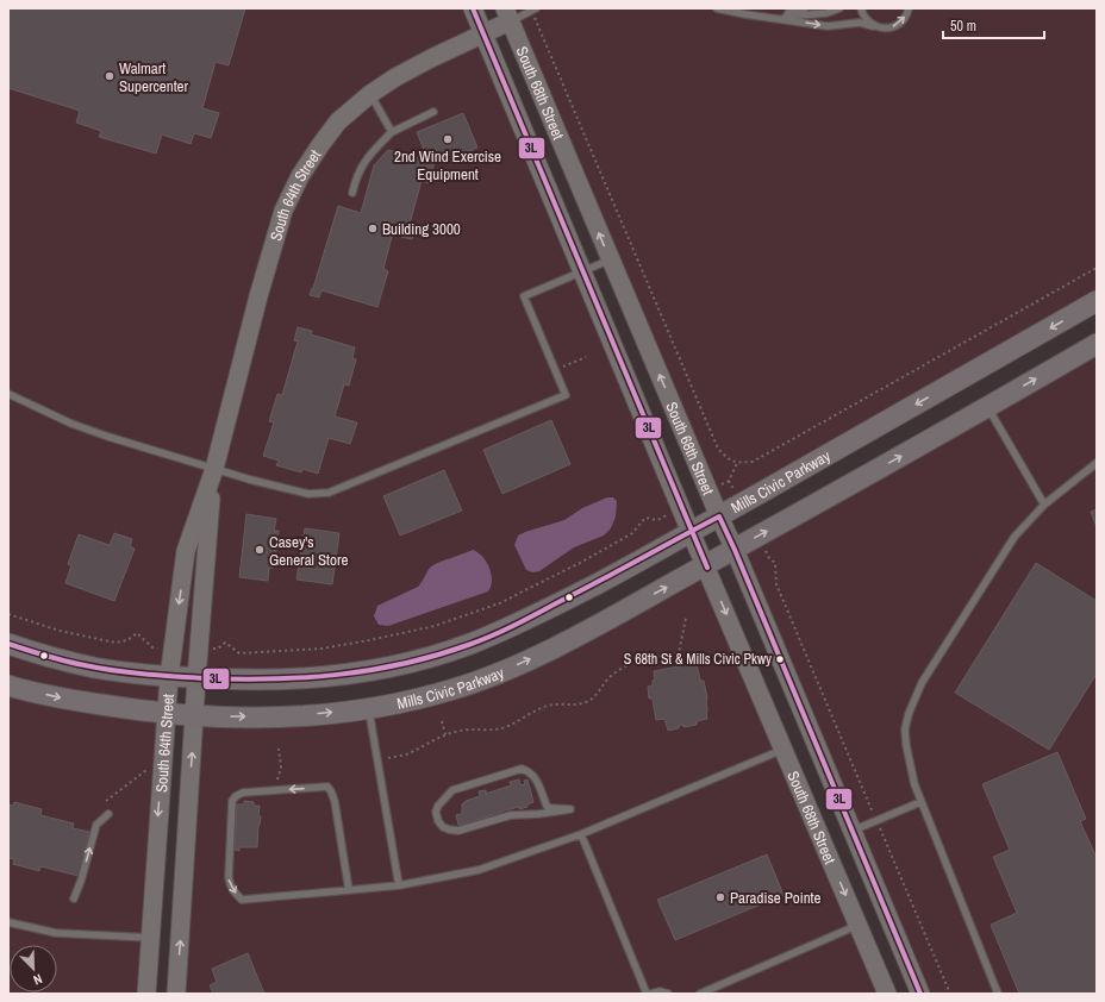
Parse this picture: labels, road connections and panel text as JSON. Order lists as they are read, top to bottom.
{
  "streets": {
    "main road": ["Mills Civic Parkway"],
    "street": ["South 68th Street", "South 64th Street"]
  },
  "crossings": [
    ["South 68th Street", "South 64th Street"],
    ["South 68th Street", "Mills Civic Parkway"],
    ["South 64th Street", "Mills Civic Parkway"]
  ],
  "places": [
    "Walmart Supercenter",
    "2nd Wind Exercise Equipment",
    "Building 3000",
    "Casey's General Store",
    "S 68th St & Mills Civic Pkwy",
    "Paradise Pointe"
  ],
  "lines": ["transit line 3L"],
  "scale_bar": "50 m",
  "north": "bottom right"
}
